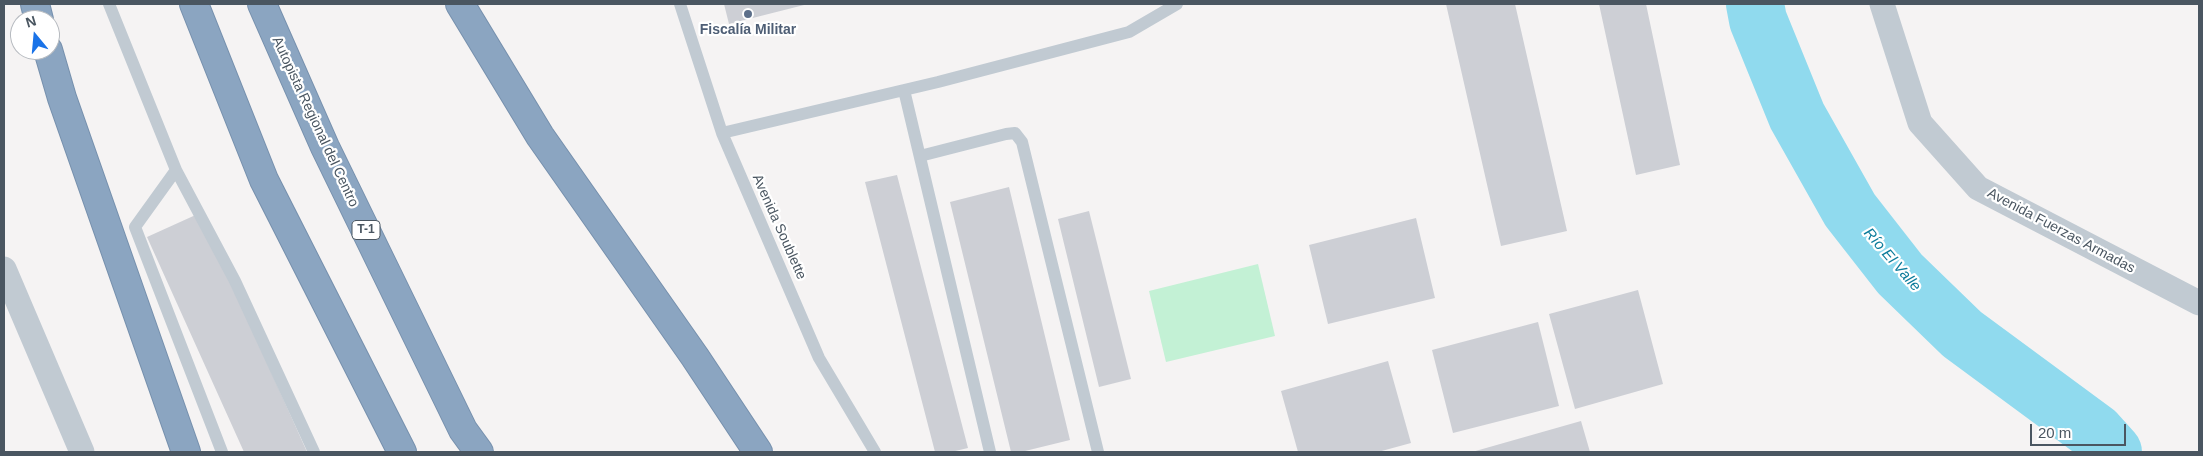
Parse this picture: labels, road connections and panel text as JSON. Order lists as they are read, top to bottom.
{
  "streets": {
    "highway": ["Autopista Regional del Centro", "T-1"],
    "street": ["Avenida Fuerzas Armadas"],
    "lane": ["Avenida Soublette"]
  },
  "water": ["Río El Valle"],
  "places": ["Fiscalía Militar"],
  "scale_bar": "20 m",
  "north": "top"
}
